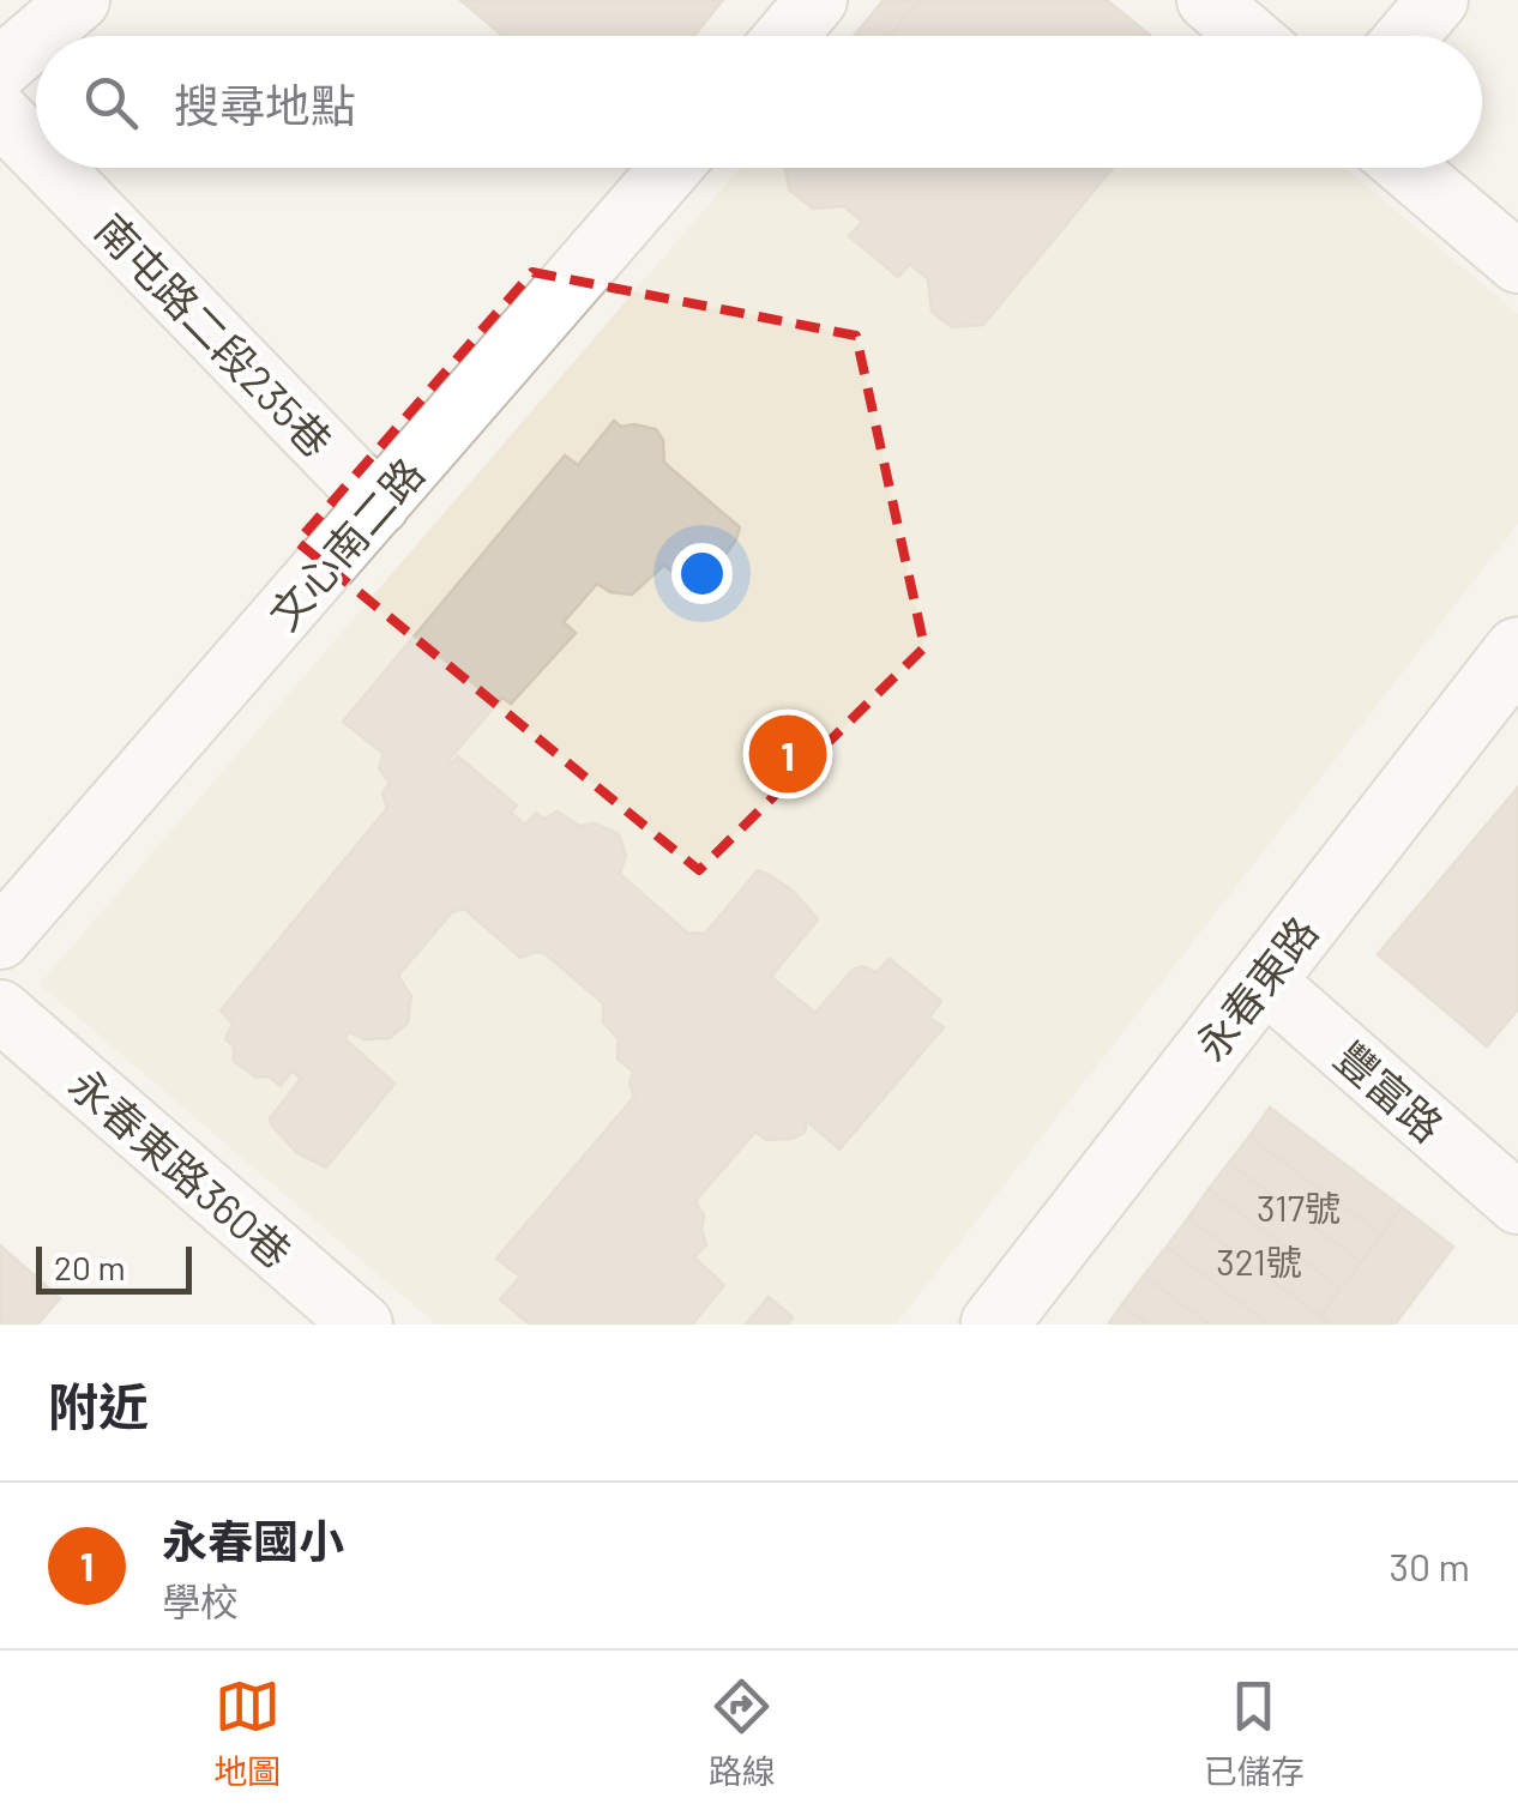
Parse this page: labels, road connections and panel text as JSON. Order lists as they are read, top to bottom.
{
  "streets": {
    "street": [
      "南屯路二段235巷",
      "文心南二路",
      "永春東路",
      "豐富路",
      "永春東路360巷"
    ]
  },
  "crossings": [
    ["南屯路二段235巷", "文心南二路"],
    ["永春東路", "豐富路"]
  ],
  "house_numbers": ["317號", "321號"],
  "scale_bar": "20 m",
  "page": {
    "search": "搜尋地點",
    "pins": "1",
    "scale": "20 m",
    "heading": "附近",
    "list": [
      {
        "mark": "1",
        "name": "永春國小",
        "note": "學校",
        "value": "30 m"
      }
    ],
    "nav": ["地圖", "路線", "已儲存"]
  }
}
